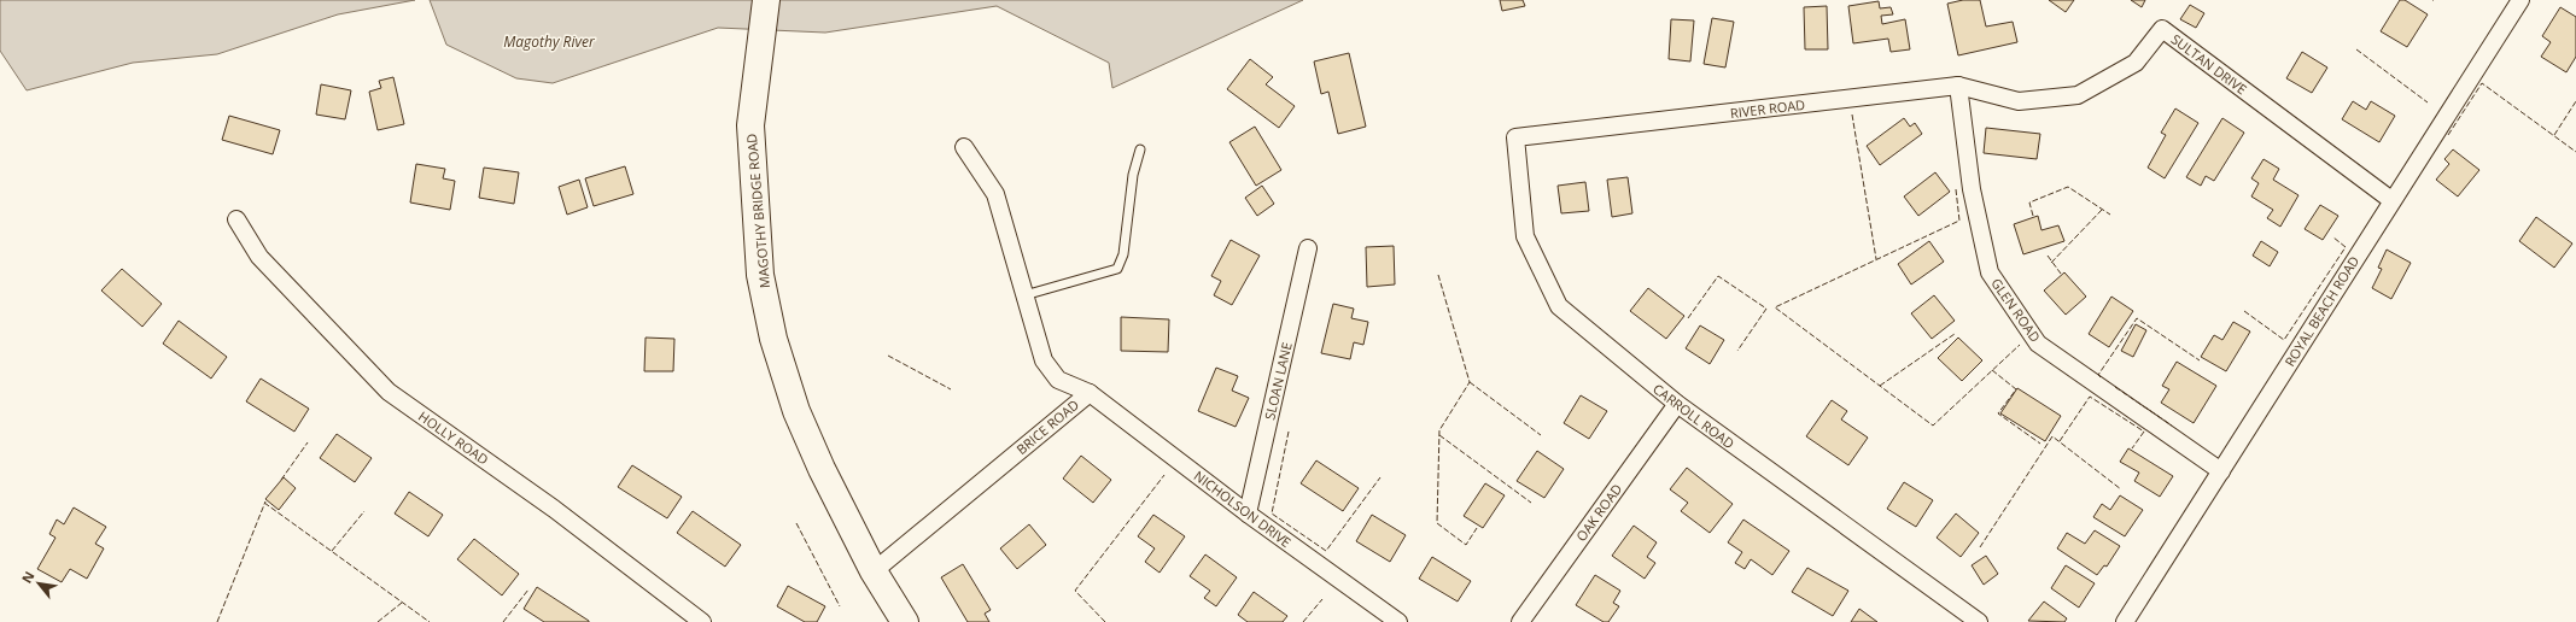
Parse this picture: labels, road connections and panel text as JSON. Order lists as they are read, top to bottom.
{
  "streets": {
    "main road": ["MAGOTHY BRIDGE ROAD"],
    "street": [
      "SULTAN DRIVE",
      "RIVER ROAD",
      "GLEN ROAD",
      "ROYAL BEACH ROAD",
      "SLOAN LANE",
      "CARROLL ROAD",
      "BRICE ROAD",
      "HOLLY ROAD",
      "NICHOLSON DRIVE",
      "OAK ROAD"
    ]
  },
  "crossings": [
    ["SULTAN DRIVE", "RIVER ROAD"],
    ["SULTAN DRIVE", "ROYAL BEACH ROAD"],
    ["RIVER ROAD", "GLEN ROAD"],
    ["RIVER ROAD", "CARROLL ROAD"],
    ["MAGOTHY BRIDGE ROAD", "BRICE ROAD"],
    ["GLEN ROAD", "ROYAL BEACH ROAD"],
    ["SLOAN LANE", "NICHOLSON DRIVE"],
    ["CARROLL ROAD", "OAK ROAD"],
    ["BRICE ROAD", "NICHOLSON DRIVE"]
  ],
  "water": ["Magothy River"],
  "north": "top left"
}
